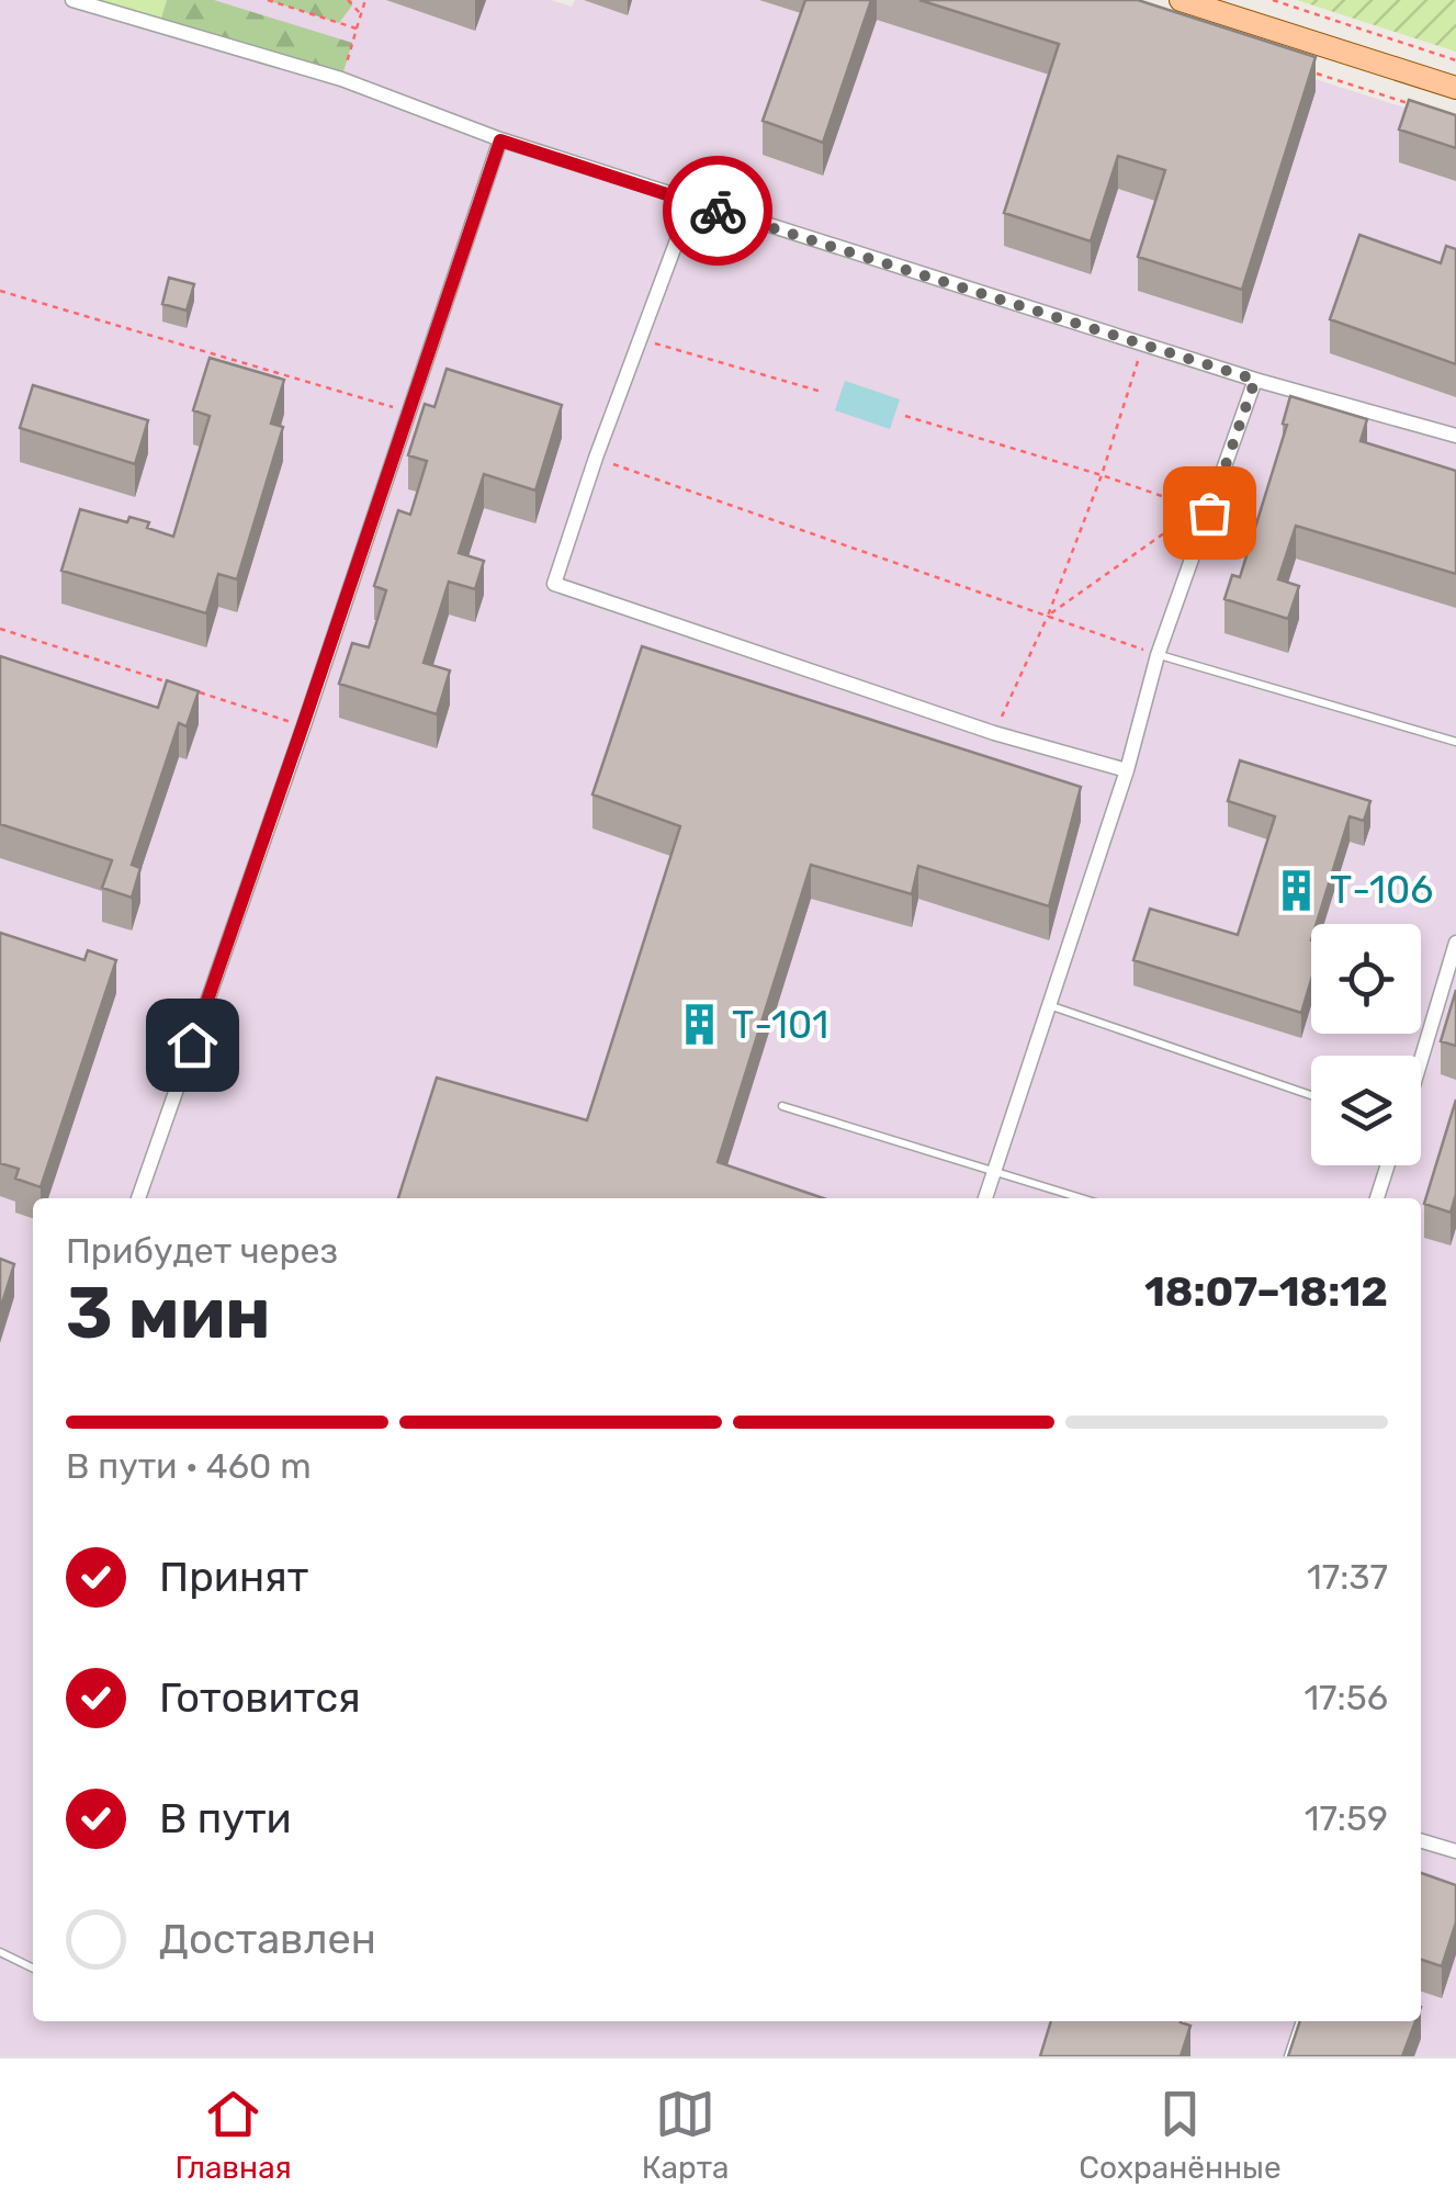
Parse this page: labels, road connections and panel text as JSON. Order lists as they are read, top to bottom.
{
  "places": {
    "building": ["Т-106", "Т-101"]
  },
  "page": {
    "heading": ["3 мин", "Прибудет через", "18:07–18:12"],
    "bar": "В пути · 460 m",
    "list": [
      ["Принят", "17:37"],
      ["Готовится", "17:56"],
      ["В пути", "17:59"],
      "Доставлен"
    ],
    "tabs": ["Главная", "Карта", "Сохранённые"]
  }
}
